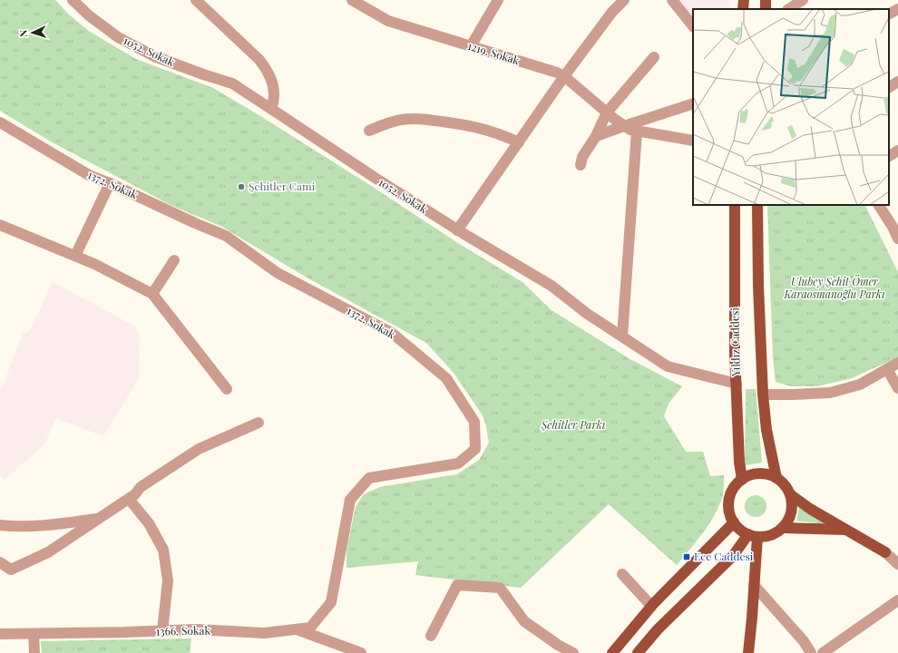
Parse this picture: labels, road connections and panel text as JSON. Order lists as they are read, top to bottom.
{
  "streets": {
    "main road": ["Yıldız Caddesi"],
    "street": [
      "1052. Sokak",
      "1219. Sokak",
      "1372. Sokak",
      "1366. Sokak"
    ]
  },
  "crossings": [
    ["1052. Sokak", "Yıldız Caddesi"],
    ["1372. Sokak", "1366. Sokak"]
  ],
  "parks": ["Ulubey Şehit Ömer Karaosmanoğlu Parkı", "Şehitler Parkı"],
  "places": {
    "other": ["Şehitler Cami"],
    "transit": ["Ece Caddesi"]
  },
  "north": "left"
}
